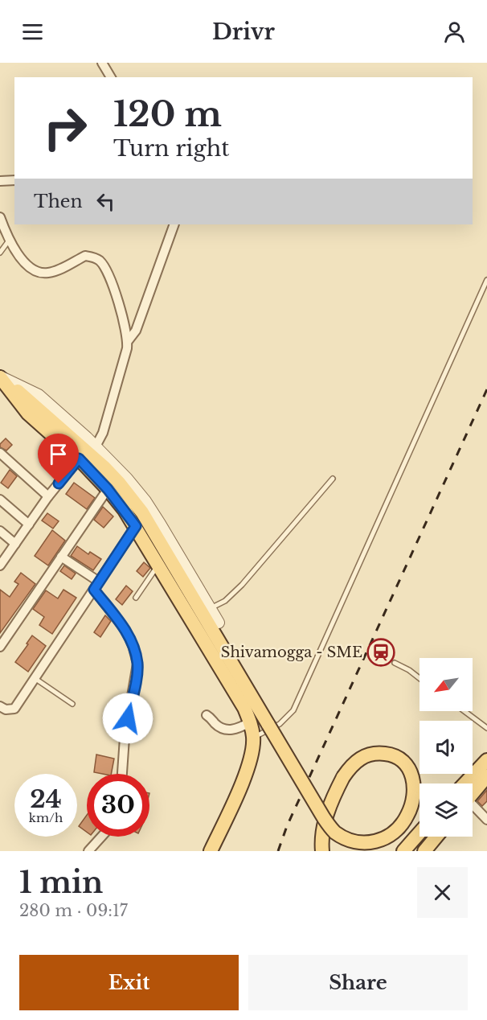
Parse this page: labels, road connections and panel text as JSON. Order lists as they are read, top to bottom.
{
  "places": {
    "station": ["Shivamogga - SME"]
  },
  "north": "bottom left",
  "page": {
    "header": "Drivr",
    "turn": ["120 m", "Turn right"],
    "then": "Then",
    "speed": "24 km/h",
    "limit": "30",
    "heading": ["1 min", "280 m · 09:17"],
    "buttons": ["Exit", "Share"]
  }
}
